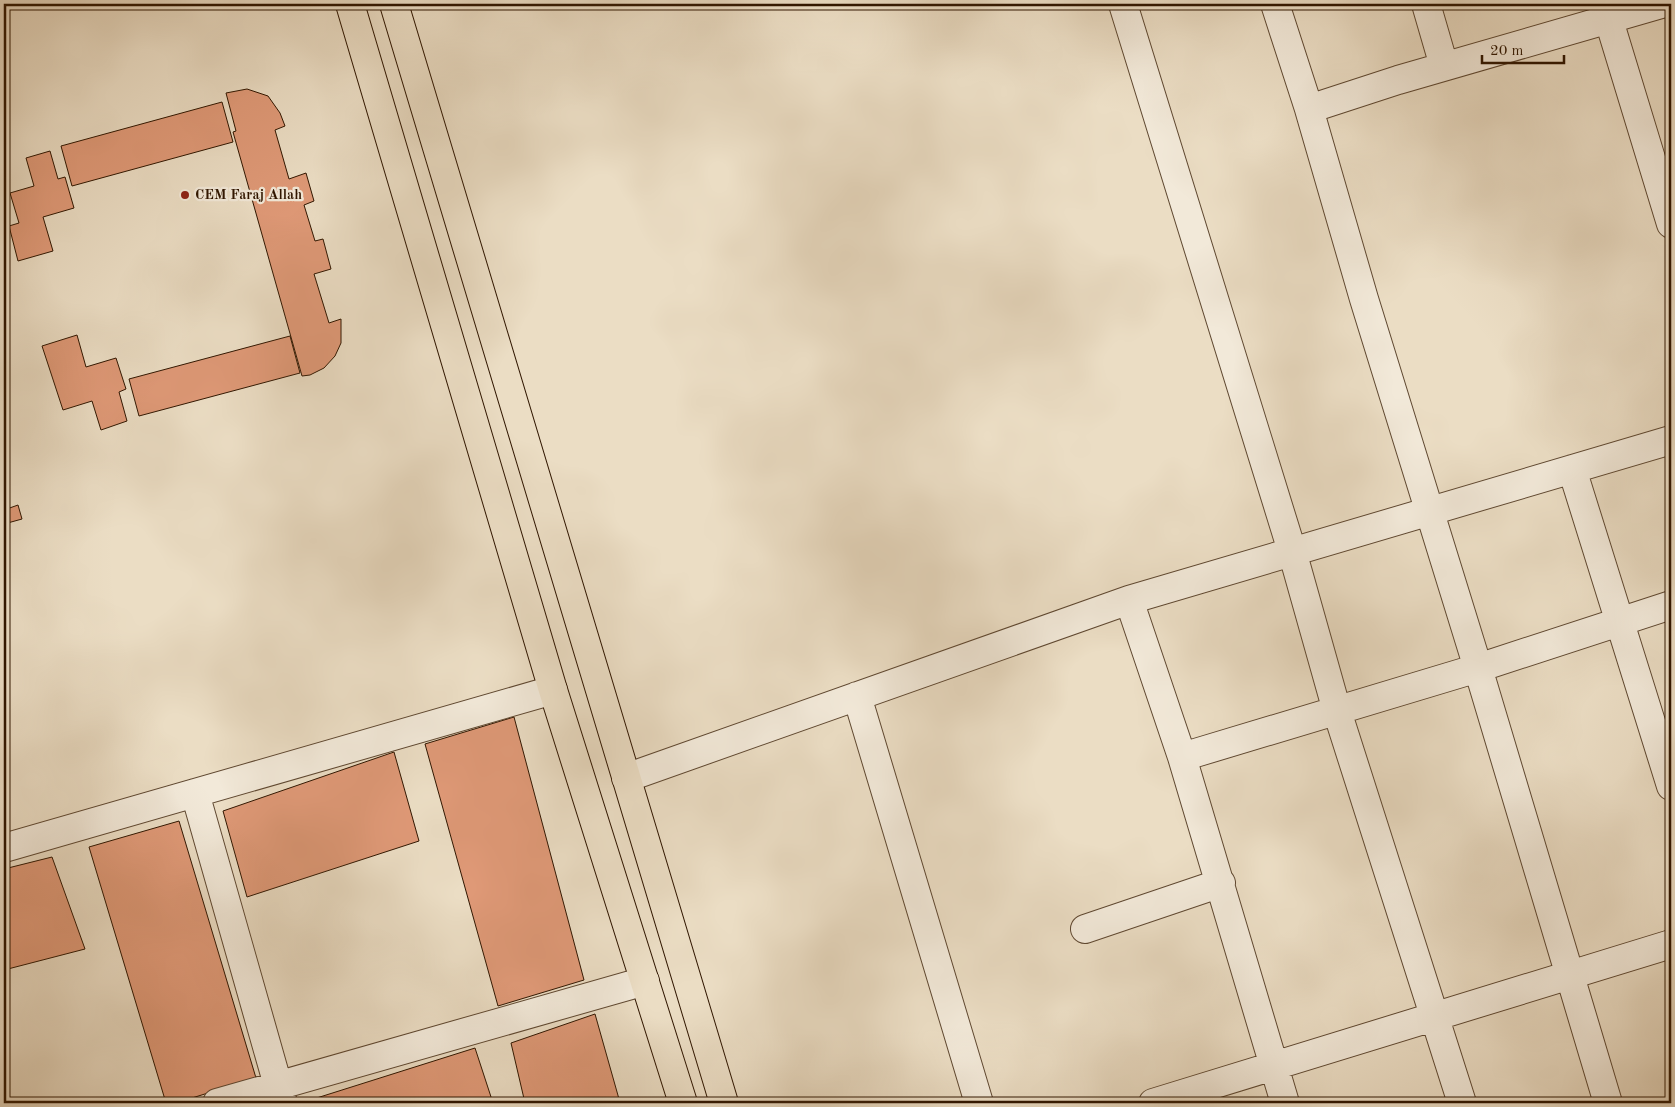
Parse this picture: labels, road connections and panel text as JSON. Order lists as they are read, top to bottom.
{
  "places": ["CEM Faraj Allah"],
  "scale_bar": "20 m"
}
